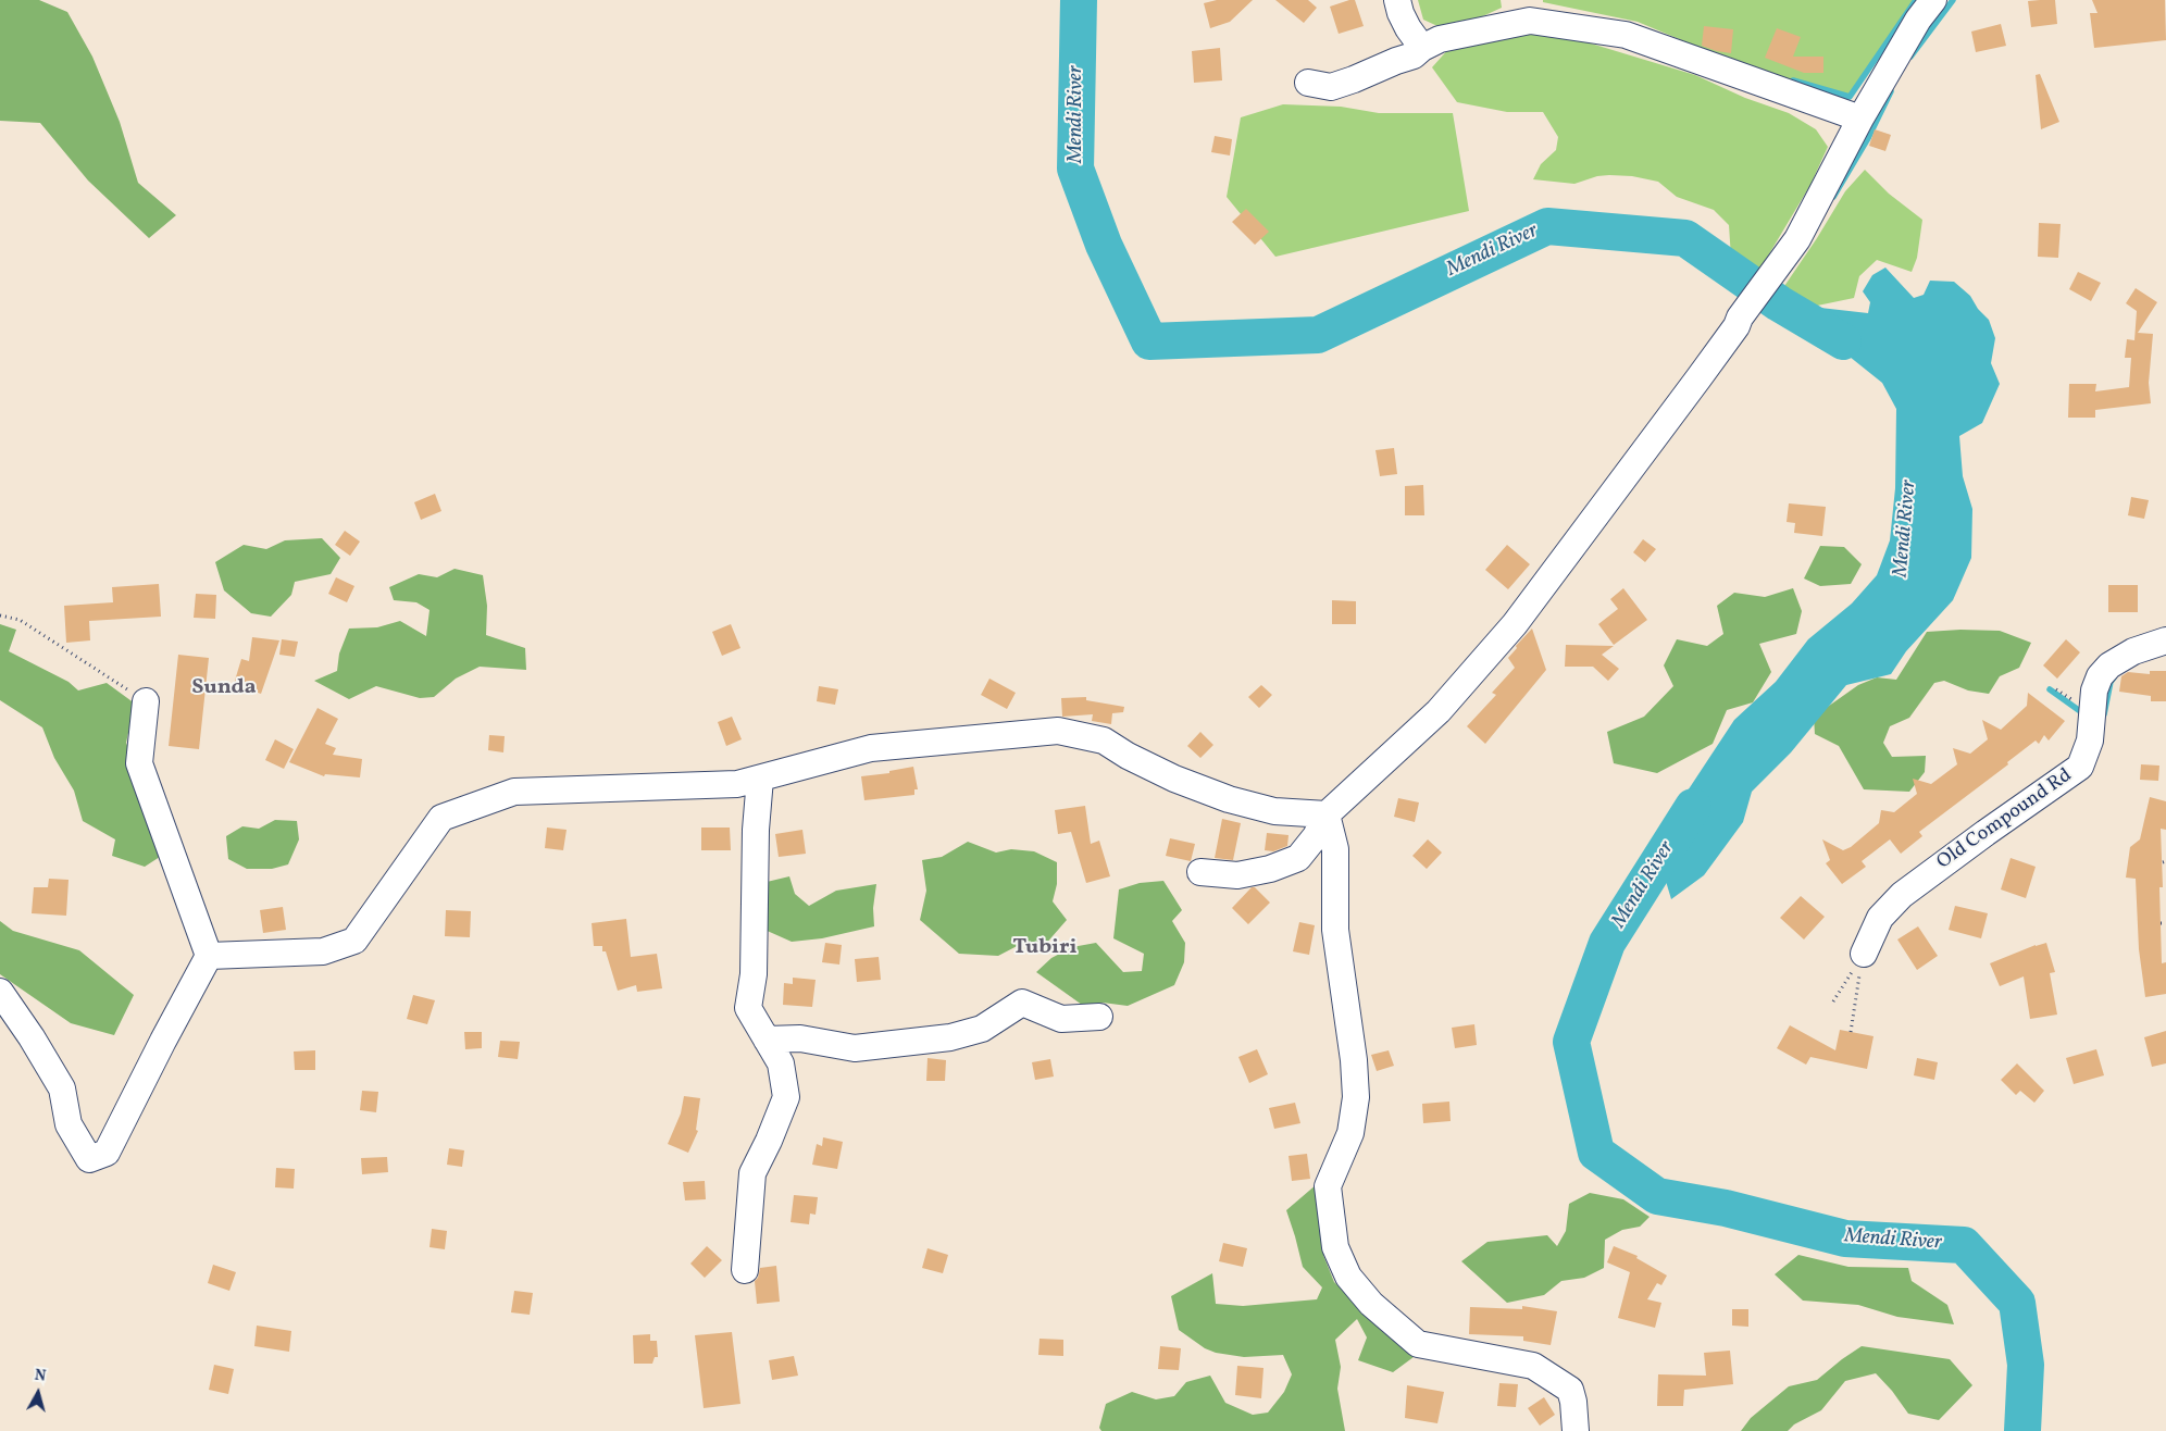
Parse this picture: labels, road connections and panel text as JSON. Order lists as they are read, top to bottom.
{
  "streets": {
    "street": ["Old Compound Rd"]
  },
  "districts": ["Sunda", "Tubiri"],
  "water": ["Mendi River"],
  "north": "top"
}
